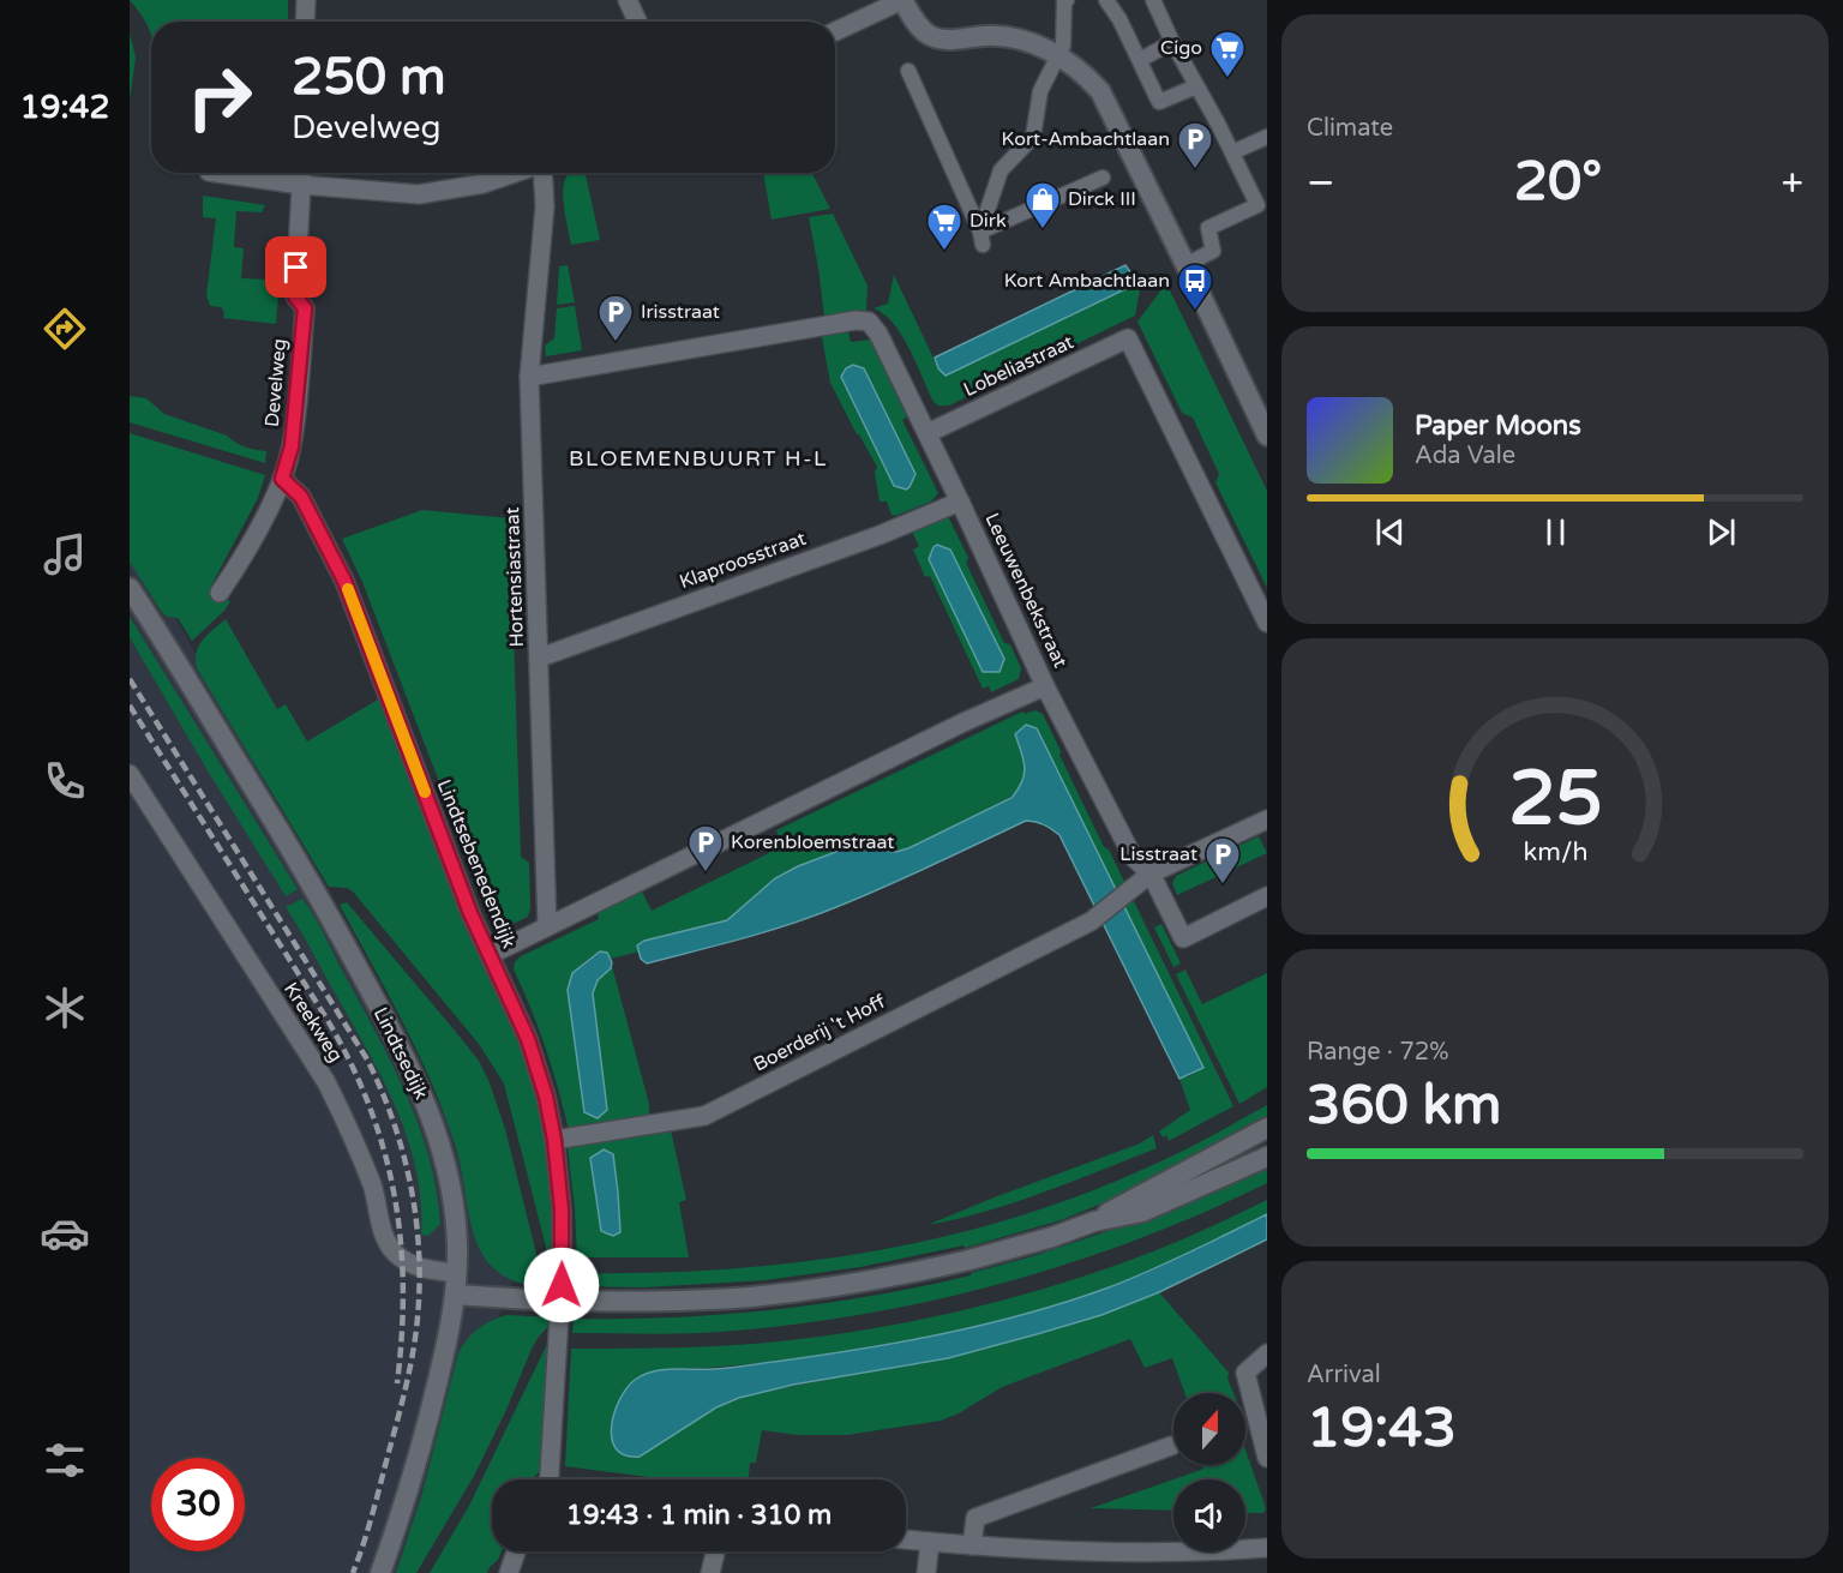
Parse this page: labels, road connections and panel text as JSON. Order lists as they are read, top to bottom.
{
  "streets": {
    "main road": ["Lindtsedijk"],
    "street": [
      "Lobeliastraat",
      "Develweg",
      "Klaproosstraat",
      "Hortensiastraat",
      "Leeuwenbekstraat",
      "Lindtsebenedendijk",
      "Kreekweg",
      "Boerderij 't Hoff"
    ]
  },
  "crossings": [
    ["Lobeliastraat", "Leeuwenbekstraat"],
    ["Develweg", "Lindtsebenedendijk"],
    ["Klaproosstraat", "Hortensiastraat"],
    ["Klaproosstraat", "Leeuwenbekstraat"],
    ["Hortensiastraat", "Leeuwenbekstraat"],
    ["Leeuwenbekstraat", "Boerderij 't Hoff"],
    ["Lindtsebenedendijk", "Boerderij 't Hoff"],
    ["Kreekweg", "Lindtsedijk"]
  ],
  "districts": ["BLOEMENBUURT H-L"],
  "places": {
    "supermarket": ["Cigo", "Dirk"],
    "parking": [
      "Kort-Ambachtlaan",
      "Irisstraat",
      "Korenbloemstraat",
      "Lisstraat"
    ],
    "shop": ["Dirck III"],
    "bus stop": ["Kort Ambachtlaan"]
  },
  "north": "top",
  "page": {
    "tabs": "19:42",
    "tile": [
      "Climate",
      ["Range · 72%", "360 km"],
      ["Arrival", "19:43"]
    ],
    "turn": ["250 m", "Develweg"],
    "heat": ["−", "20°", "+"],
    "song": ["Paper Moons", "Ada Vale"],
    "limit": "30",
    "trip": "19:43 · 1 min · 310 m",
    "gauge": ["25", "km/h"]
  }
}
